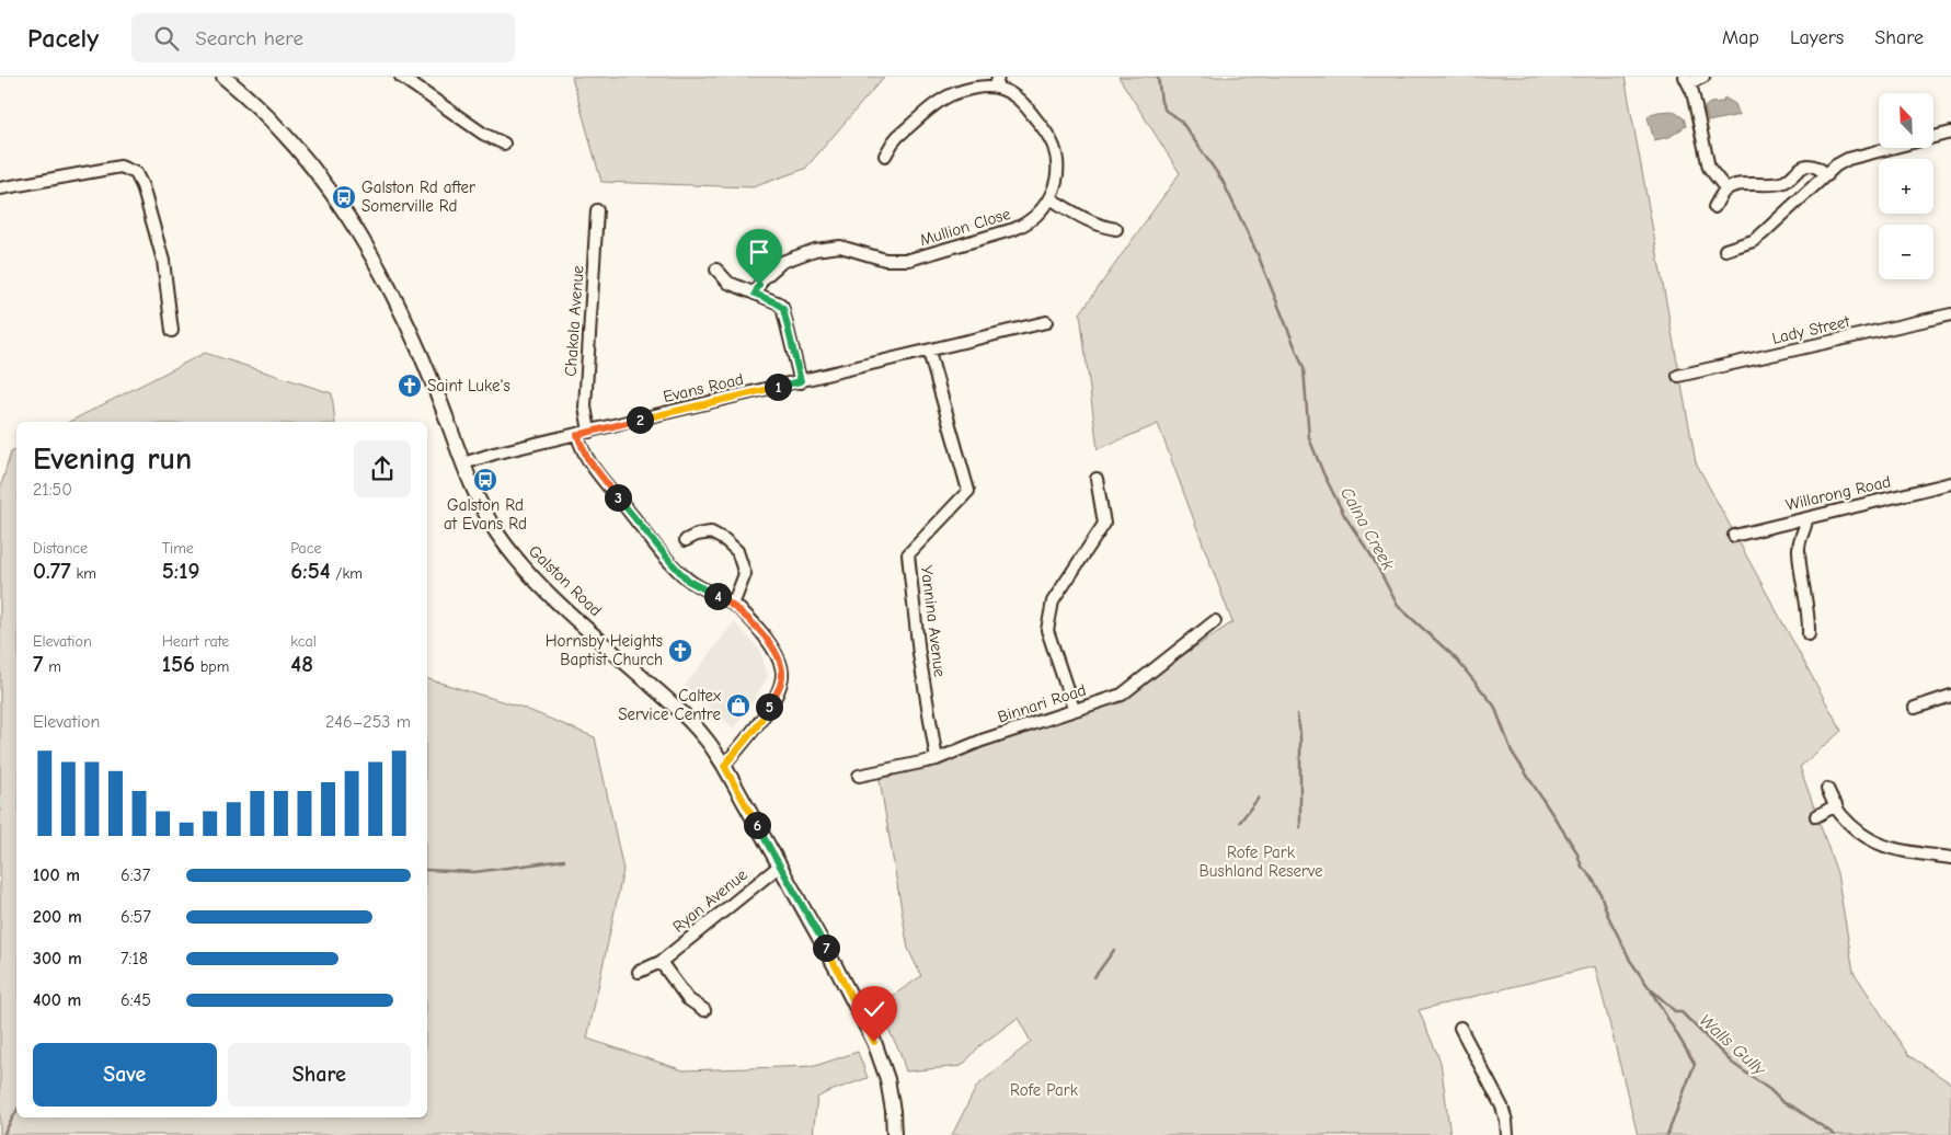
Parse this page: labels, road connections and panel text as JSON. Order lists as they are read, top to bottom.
{
  "streets": {
    "main road": ["Galston Road"],
    "street": [
      "Mullion Close",
      "Chakola Avenue",
      "Lady Street",
      "Evans Road",
      "Willarong Road",
      "Yannina Avenue",
      "Binnari Road",
      "Ryan Avenue"
    ]
  },
  "crossings": [
    ["Chakola Avenue", "Evans Road"],
    ["Evans Road", "Galston Road"],
    ["Evans Road", "Yannina Avenue"],
    ["Galston Road", "Ryan Avenue"],
    ["Yannina Avenue", "Binnari Road"]
  ],
  "water": ["Calna Creek", "Walls Gully"],
  "parks": ["Rofe Park Bushland Reserve", "Rofe Park"],
  "places": {
    "bus stop": ["Galston Rd after Somerville Rd", "Galston Rd at Evans Rd"],
    "church": ["Saint Luke's", "Hornsby Heights Baptist Church"],
    "shop": ["Caltex Service Centre"]
  },
  "north": "top left",
  "page": {
    "header": "Pacely",
    "search": "Search here",
    "nav": ["Map", "Layers", "Share"],
    "map_buttons": ["+", "−"],
    "pins": [
      "1",
      "2",
      "3",
      "4",
      "5",
      "6",
      "7"
    ],
    "heading": ["Evening run", "21:50"],
    "stats": [
      ["Distance", "0.77 km"],
      ["Time", "5:19"],
      ["Pace", "6:54 /km"],
      ["Elevation", "7 m"],
      ["Heart rate", "156 bpm"],
      ["kcal", "48"]
    ],
    "chart": ["Elevation", "246–253 m"],
    "list": [
      {
        "name": "100 m",
        "note": "6:37"
      },
      {
        "name": "200 m",
        "note": "6:57"
      },
      {
        "name": "300 m",
        "note": "7:18"
      },
      {
        "name": "400 m",
        "note": "6:45"
      }
    ],
    "buttons": ["Save", "Share"]
  }
}
